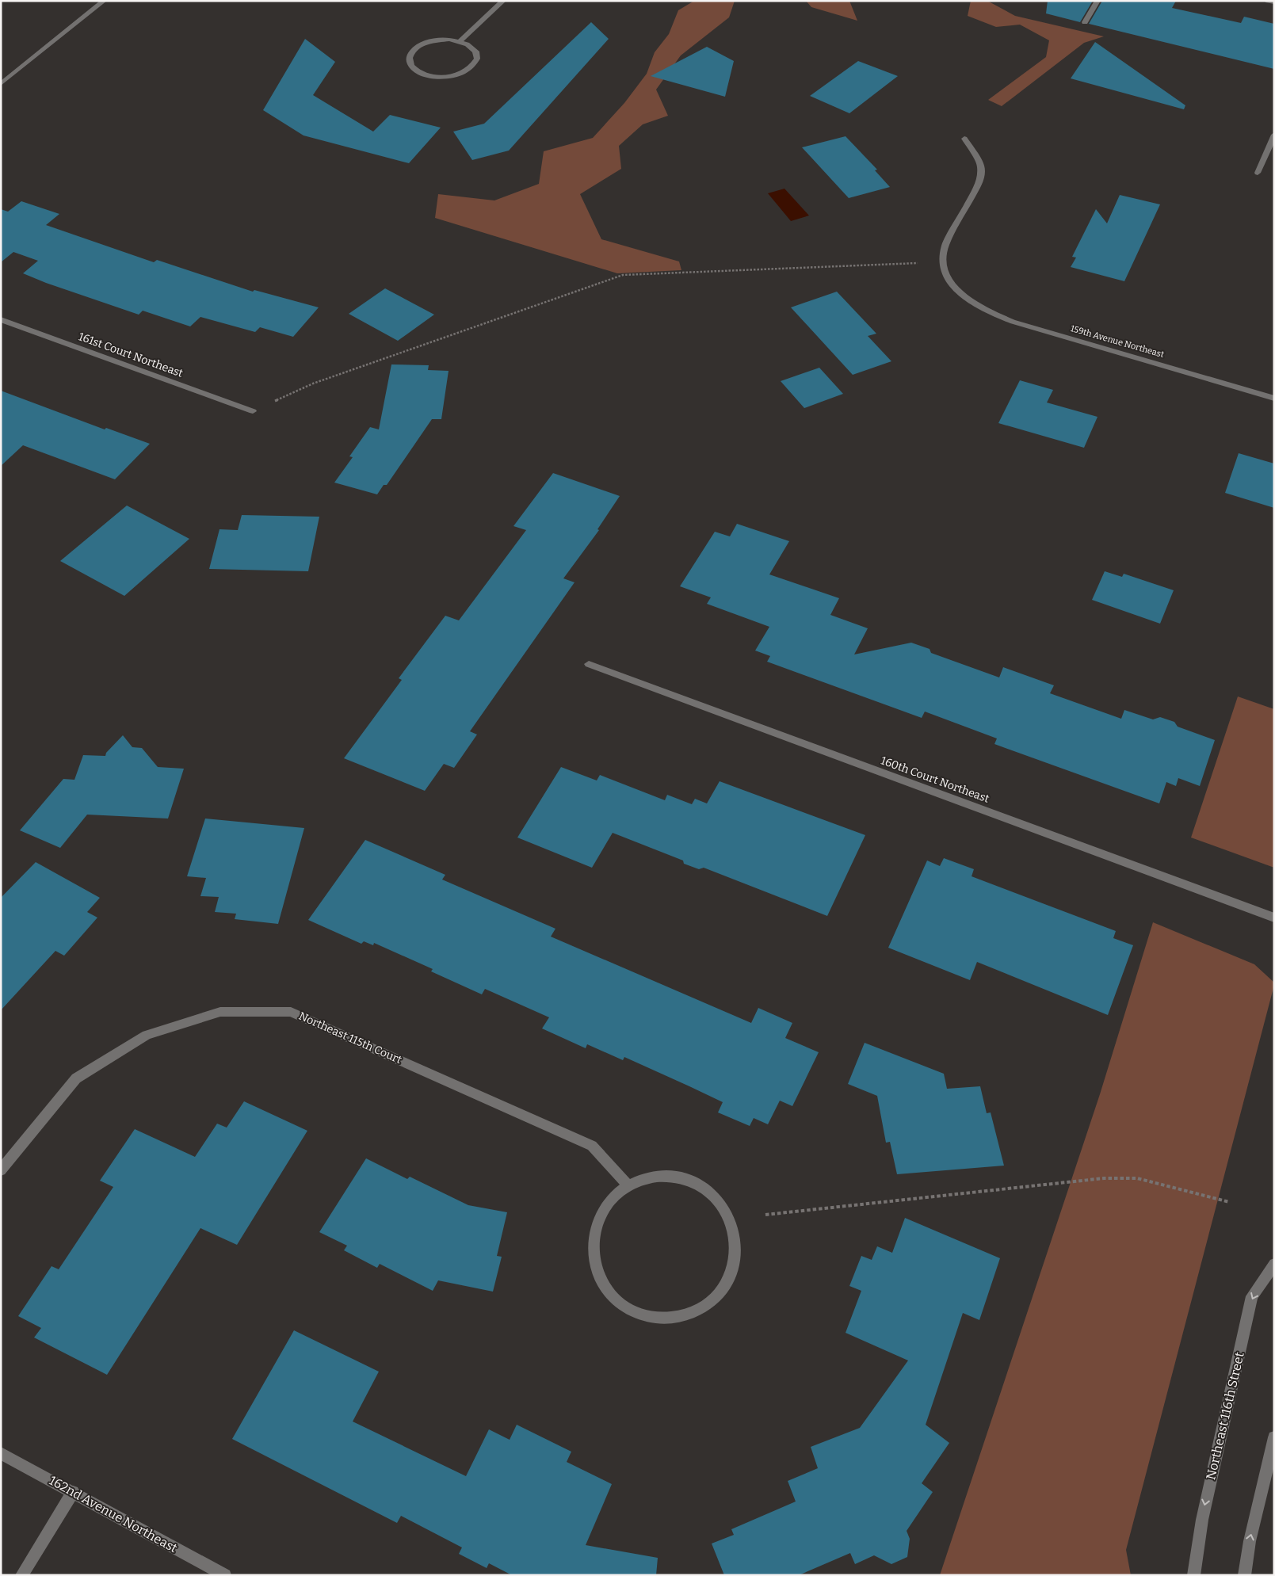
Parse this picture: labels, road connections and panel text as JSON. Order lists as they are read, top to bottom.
{
  "streets": {
    "street": [
      "159th Avenue Northeast",
      "161st Court Northeast",
      "160th Court Northeast",
      "Northeast 115th Court",
      "Northeast 116th Street",
      "162nd Avenue Northeast"
    ]
  }
}
